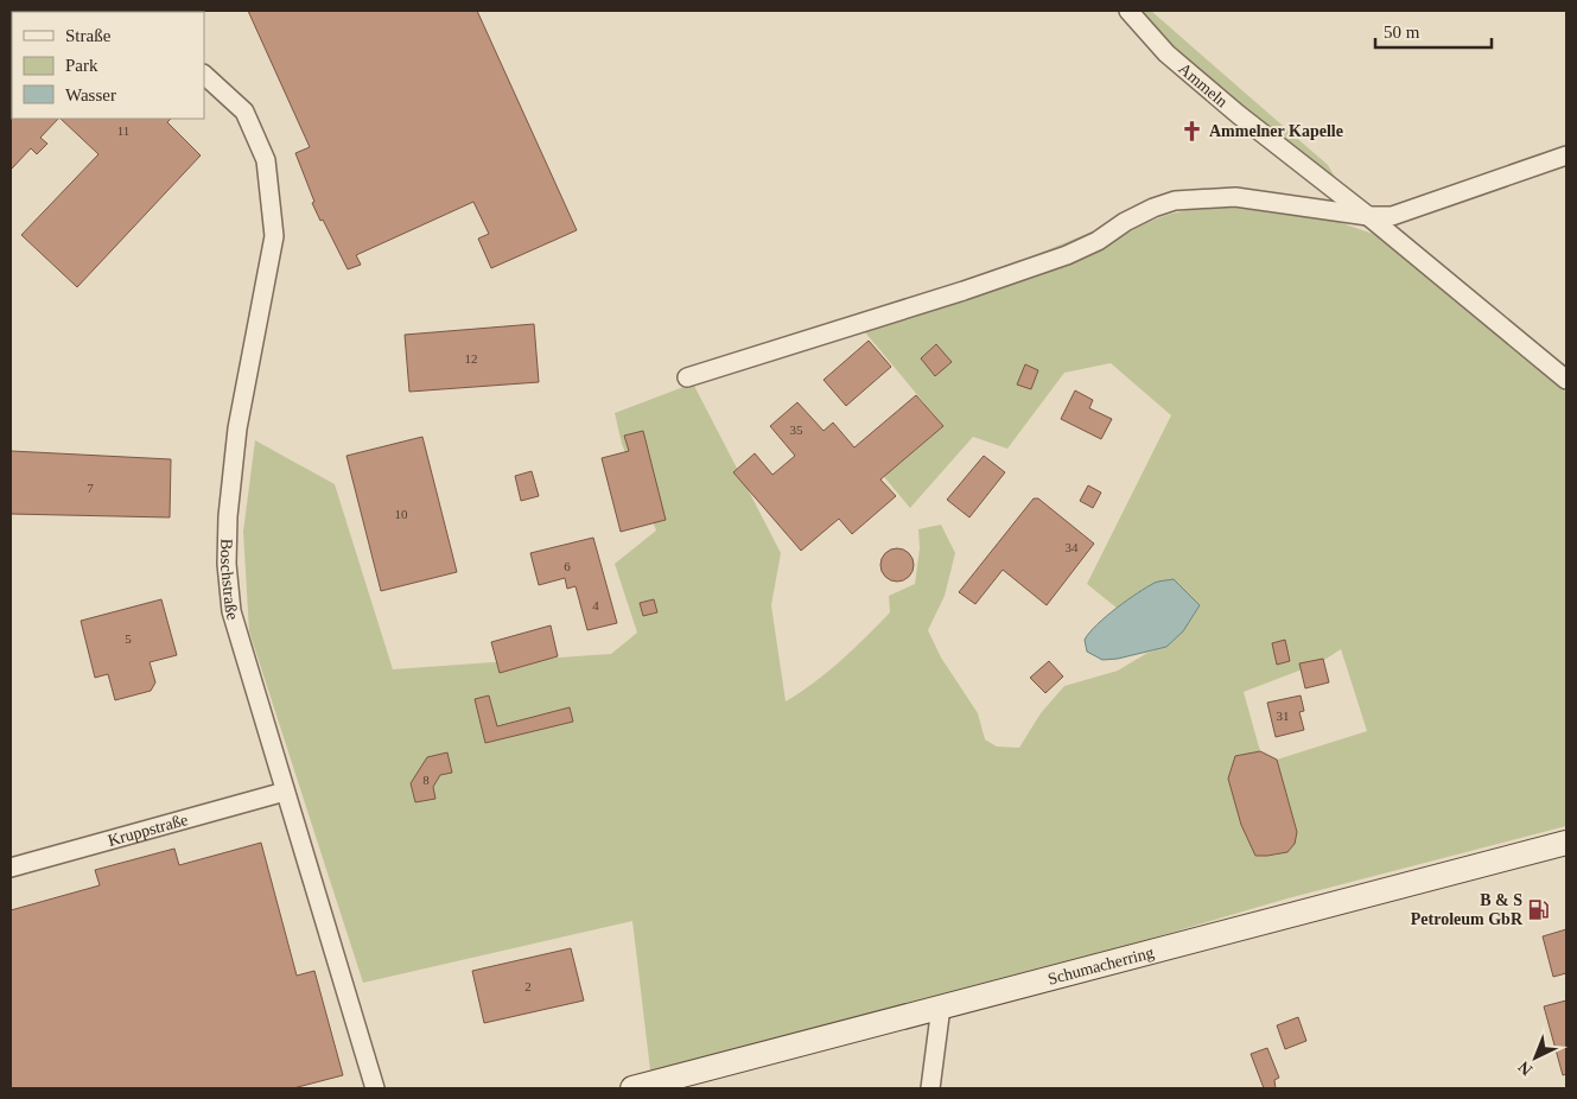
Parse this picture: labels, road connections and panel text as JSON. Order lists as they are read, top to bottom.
{
  "streets": {
    "main road": ["Schumacherring"],
    "street": ["Ammeln", "Boschstraße", "Kruppstraße"]
  },
  "crossings": [
    ["Boschstraße", "Kruppstraße"]
  ],
  "places": {
    "church": ["Ammelner Kapelle"],
    "fuel station": ["B & S Petroleum GbR"]
  },
  "house_numbers": [
    "11",
    "12",
    "35",
    "7",
    "10",
    "34",
    "6",
    "4",
    "5",
    "31",
    "8",
    "2"
  ],
  "legend": ["Straße", "Park", "Wasser"],
  "scale_bar": "50 m",
  "north": "bottom left"
}
